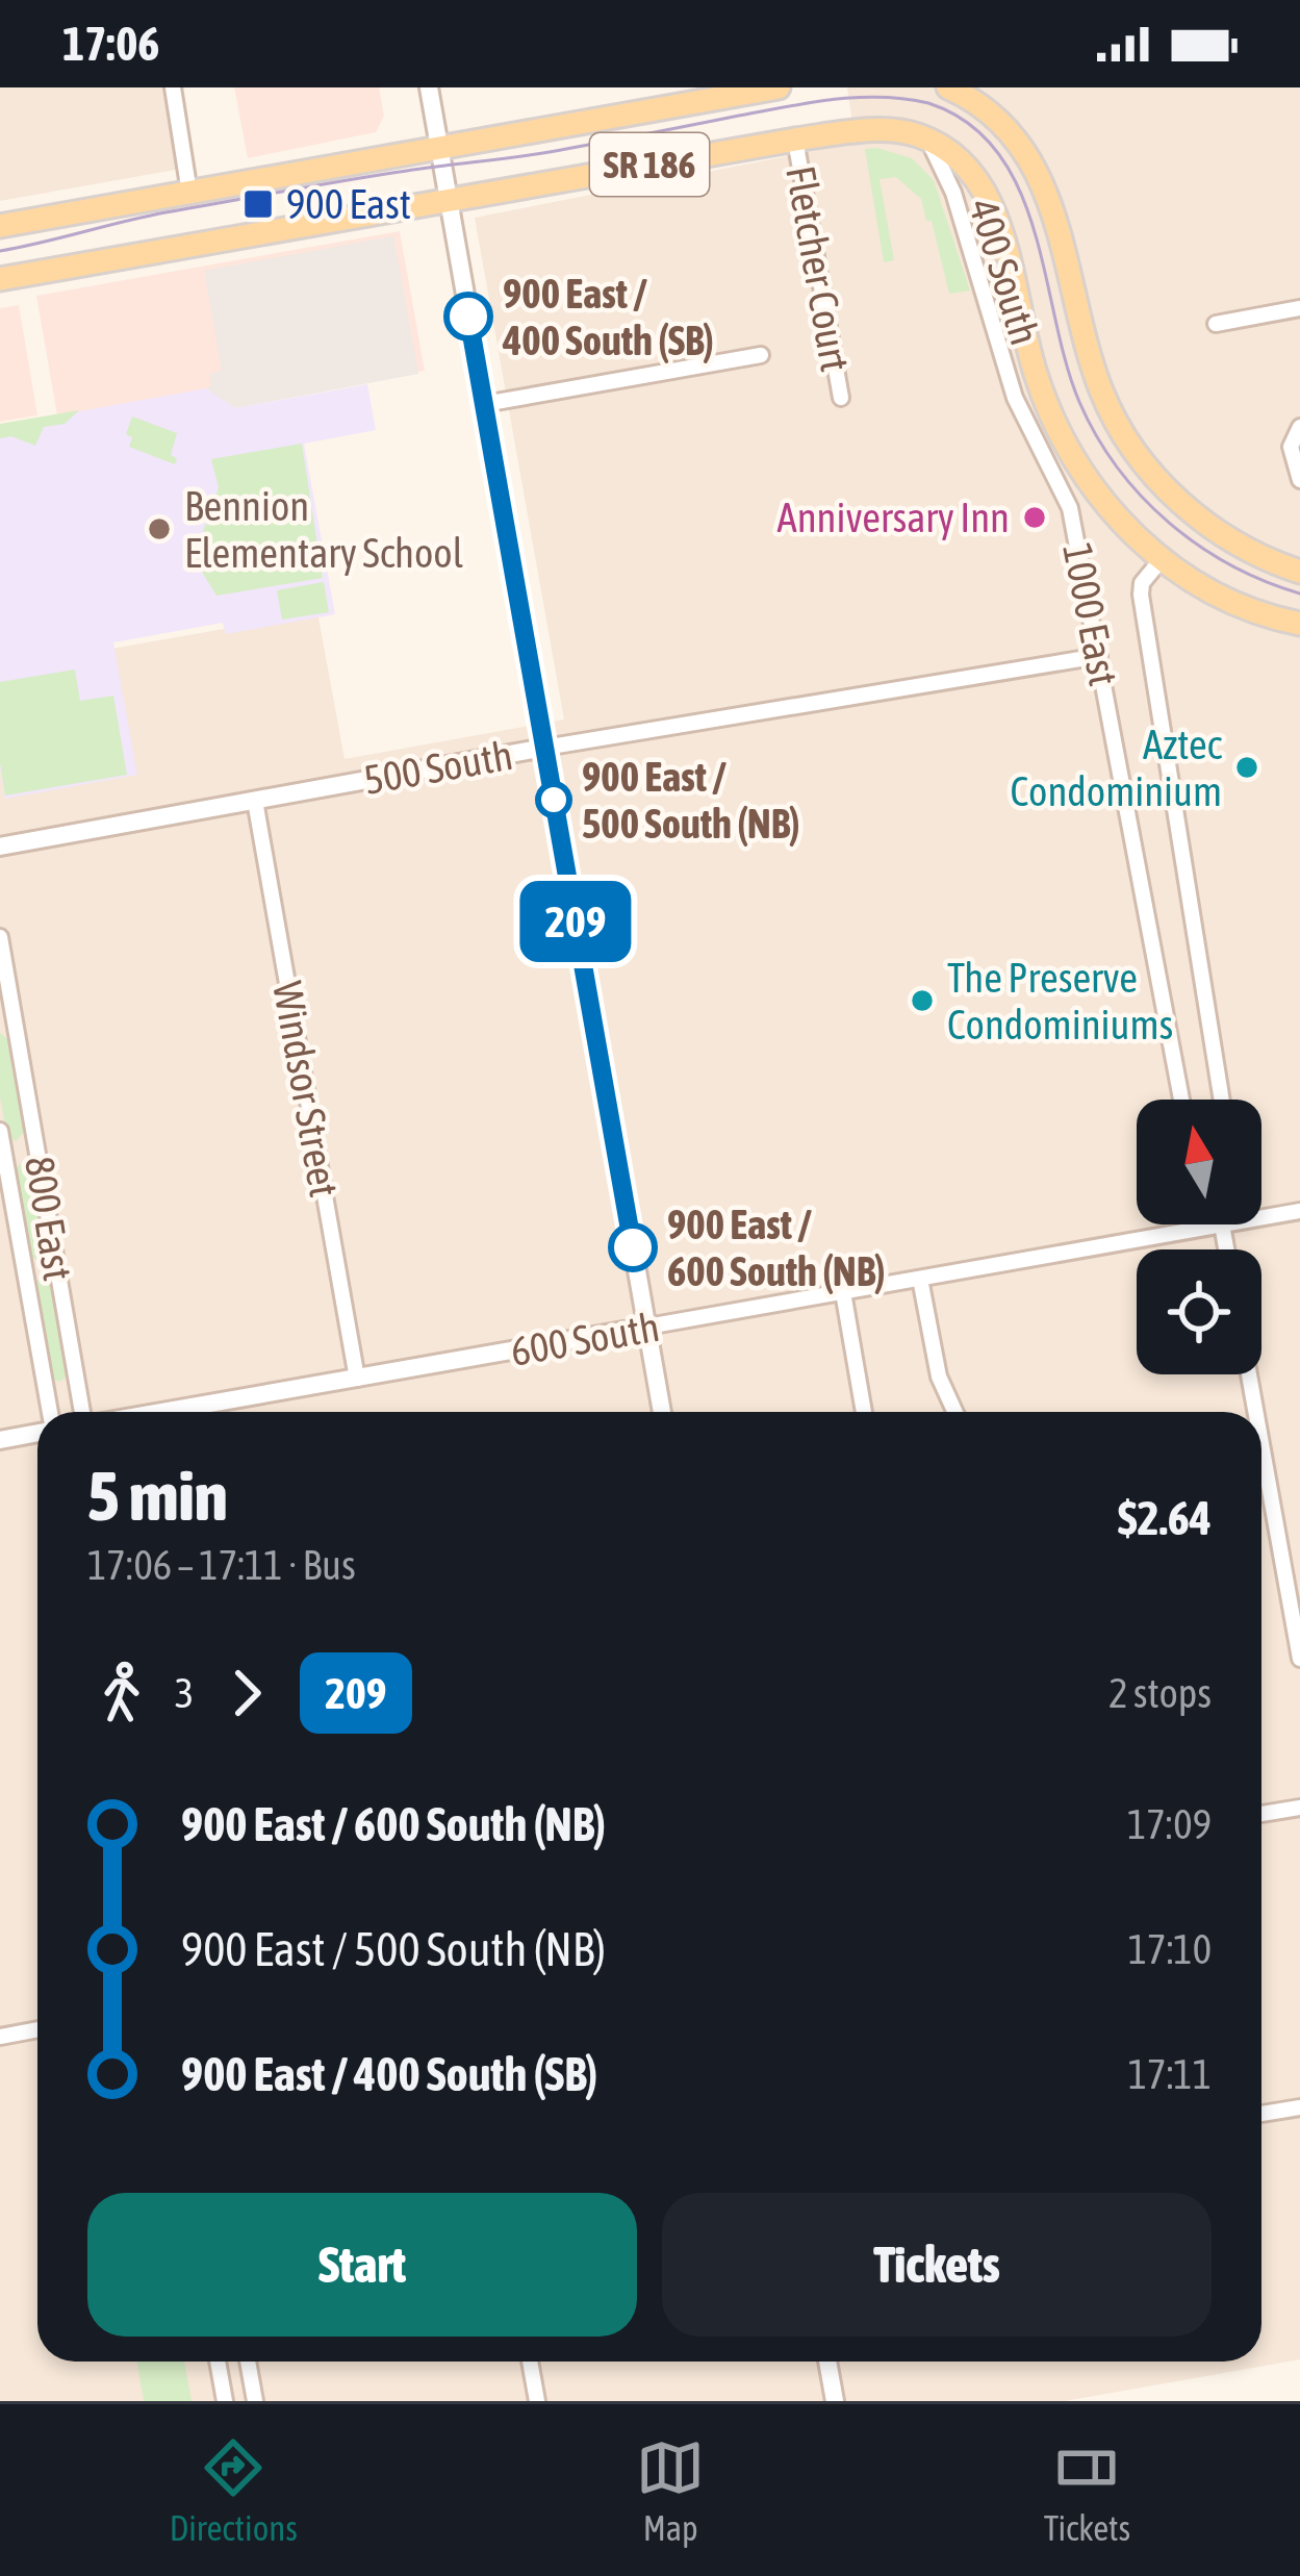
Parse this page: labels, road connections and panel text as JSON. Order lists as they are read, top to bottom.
{
  "streets": {
    "main road": ["SR 186", "400 South"],
    "street": [
      "Fletcher Court",
      "1000 East",
      "500 South",
      "Windsor Street",
      "800 East",
      "600 South"
    ]
  },
  "crossings": [
    ["SR 186", "Fletcher Court"],
    ["SR 186", "400 South"],
    ["SR 186", "1000 East"],
    ["400 South", "1000 East"],
    ["1000 East", "500 South"],
    ["500 South", "Windsor Street"],
    ["Windsor Street", "600 South"]
  ],
  "places": {
    "transit": ["900 East"],
    "other": [
      "900 East / 400 South (SB)",
      "Anniversary Inn",
      "Bennion Elementary School",
      "Aztec Condominium",
      "900 East / 500 South (NB)",
      "The Preserve Condominiums",
      "900 East / 600 South (NB)"
    ]
  },
  "lines": ["bus line 209"],
  "north": "top",
  "page": {
    "status": "17:06",
    "on_map": "209",
    "heading": ["5 min", "17:06 – 17:11 · Bus", "$2.64"],
    "legs": ["3", "209", "2 stops"],
    "list": [
      {
        "name": "900 East / 600 South (NB)",
        "value": "17:09"
      },
      {
        "name": "900 East / 500 South (NB)",
        "value": "17:10"
      },
      {
        "name": "900 East / 400 South (SB)",
        "value": "17:11"
      }
    ],
    "buttons": ["Start", "Tickets"],
    "tabs": ["Directions", "Map", "Tickets"]
  }
}
